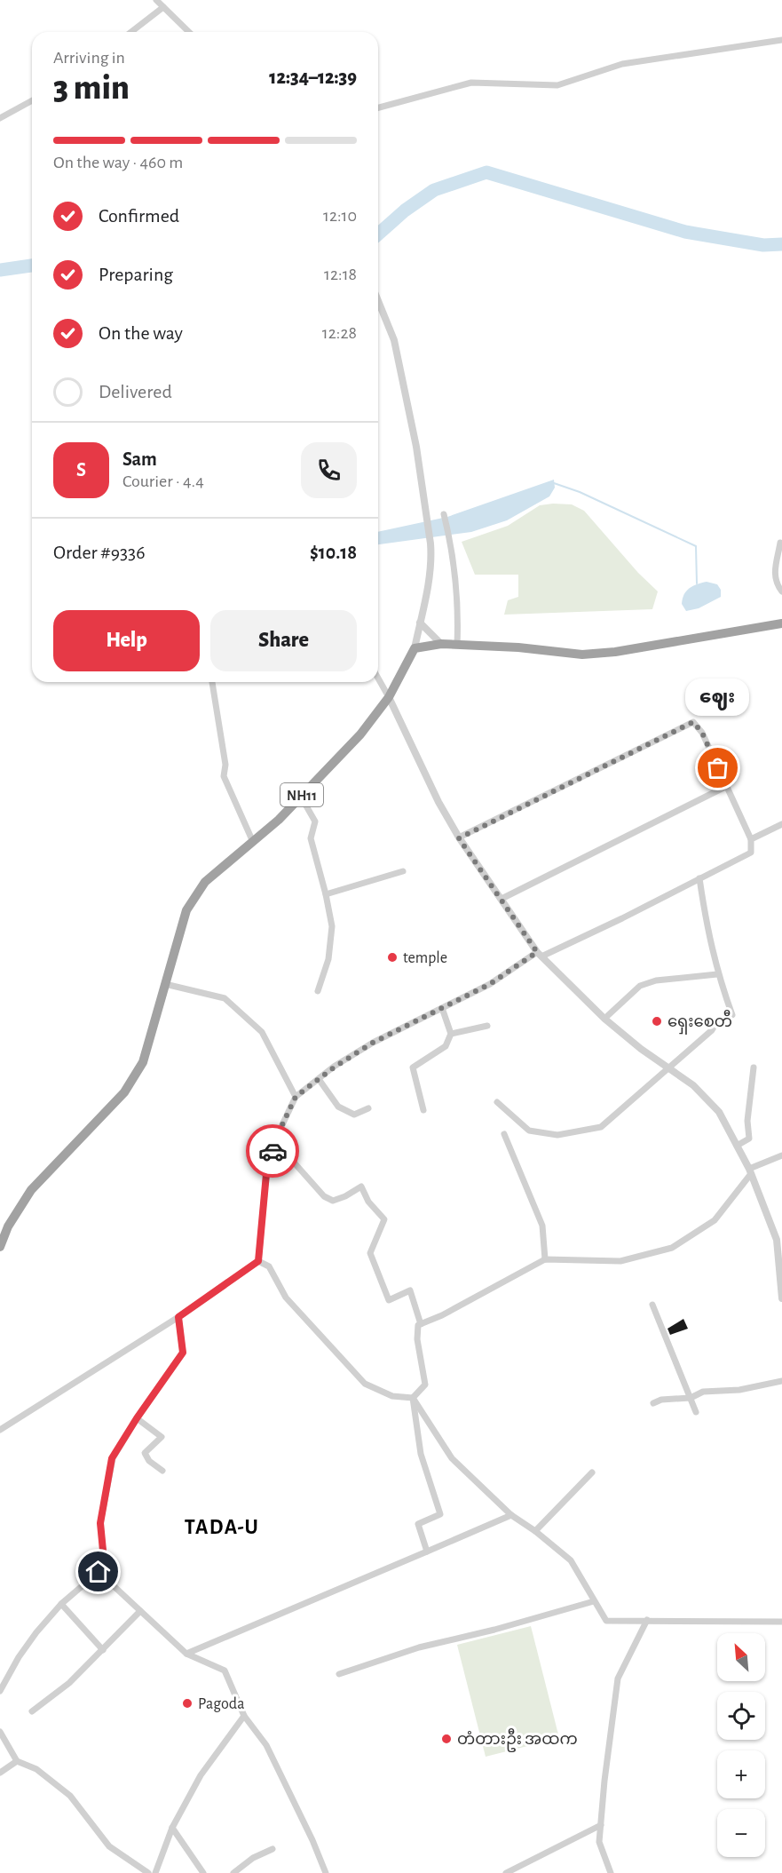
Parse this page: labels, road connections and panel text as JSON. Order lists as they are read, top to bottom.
{
  "streets": {
    "highway": ["NH11"]
  },
  "districts": ["TADA-U"],
  "places": [
    "ဈေး",
    "temple",
    "ရှေးစေတီ",
    "Pagoda",
    "တံတားဦး အထက"
  ],
  "north": "top left",
  "page": {
    "heading": ["3 min", "Arriving in", "12:34–12:39"],
    "panel": [
      "Sam",
      "Courier · 4.4",
      "Order #9336",
      "$10.18"
    ],
    "bar": "On the way · 460 m",
    "list": [
      ["Confirmed", "12:10"],
      ["Preparing", "12:18"],
      ["On the way", "12:28"],
      "Delivered"
    ],
    "round": "S",
    "buttons": ["Help", "Share"],
    "bubble": "ဈေး",
    "map_buttons": ["+", "−"]
  }
}
